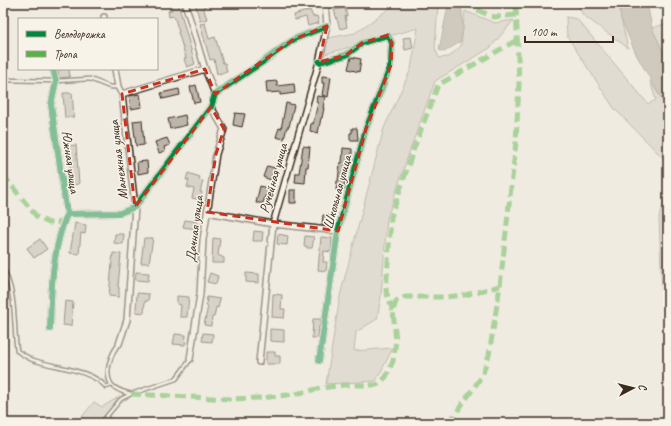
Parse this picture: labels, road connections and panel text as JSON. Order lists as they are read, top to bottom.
{
  "streets": {
    "street": [
      "Манежная улица",
      "Южная улица",
      "Ручейная улица",
      "Школьная улица",
      "Дачная улица"
    ]
  },
  "crossings": [
    ["Ручейная улица", "Школьная улица"]
  ],
  "legend": ["Велодорожка", "Тропа"],
  "scale_bar": "100 m",
  "north": "right"
}
